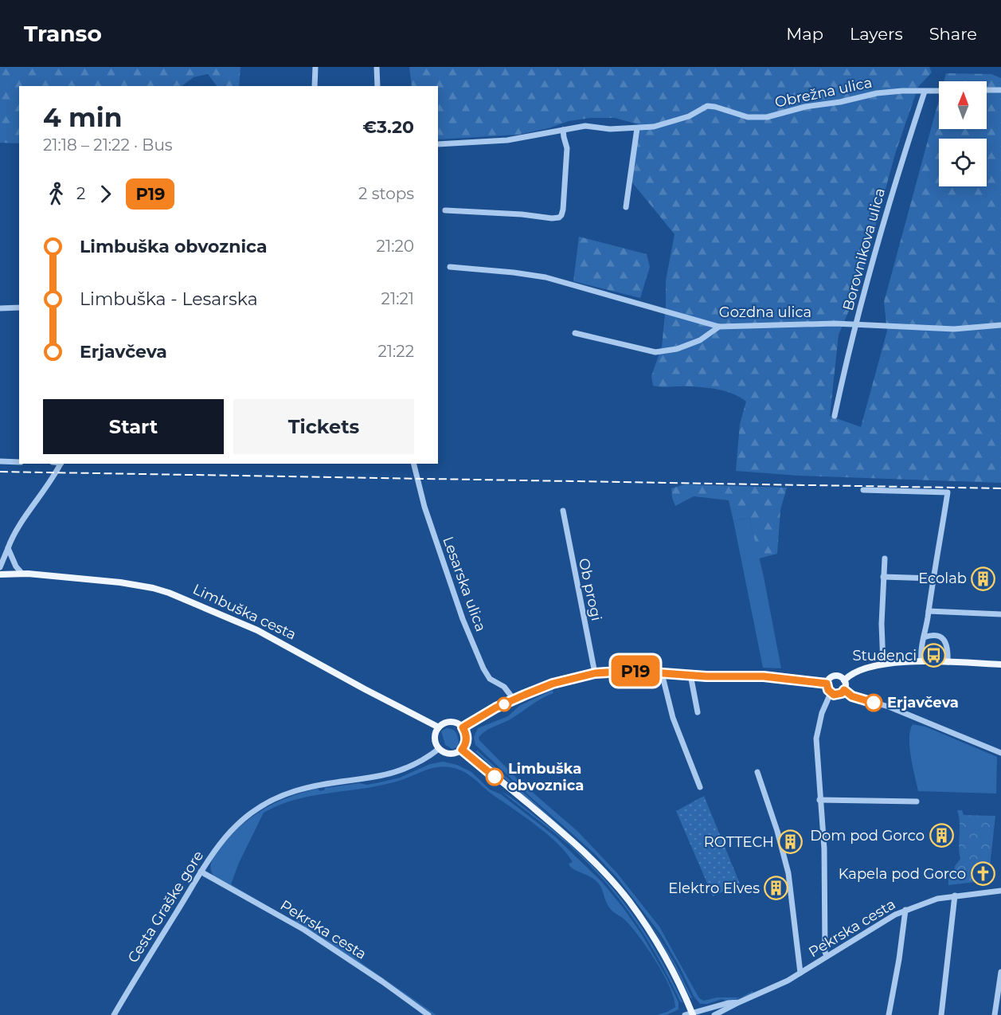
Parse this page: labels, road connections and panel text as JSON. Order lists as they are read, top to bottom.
{
  "streets": {
    "main road": ["Limbuška cesta"],
    "street": [
      "Obrežna ulica",
      "Borovnikova ulica",
      "Gozdna ulica",
      "Lesarska ulica",
      "Ob progi",
      "Cesta Graške gore",
      "Pekrska cesta"
    ]
  },
  "crossings": [
    ["Obrežna ulica", "Borovnikova ulica"],
    ["Borovnikova ulica", "Gozdna ulica"],
    ["Limbuška cesta", "Cesta Graške gore"],
    ["Cesta Graške gore", "Pekrska cesta"]
  ],
  "places": {
    "building": [
      "Ecolab",
      "Dom pod Gorco",
      "ROTTECH",
      "Elektro Elves"
    ],
    "bus stop": ["Studenci"],
    "other": ["Erjavčeva", "Limbuška obvoznica"],
    "church": ["Kapela pod Gorco"]
  },
  "lines": ["bus line P19"],
  "north": "top",
  "page": {
    "header": "Transo",
    "nav": ["Map", "Layers", "Share"],
    "on_map": "P19",
    "heading": ["4 min", "21:18 – 21:22 · Bus", "€3.20"],
    "legs": ["2", "P19", "2 stops"],
    "list": [
      {
        "name": "Limbuška obvoznica",
        "value": "21:20"
      },
      {
        "name": "Limbuška - Lesarska",
        "value": "21:21"
      },
      {
        "name": "Erjavčeva",
        "value": "21:22"
      }
    ],
    "buttons": ["Start", "Tickets"]
  }
}
